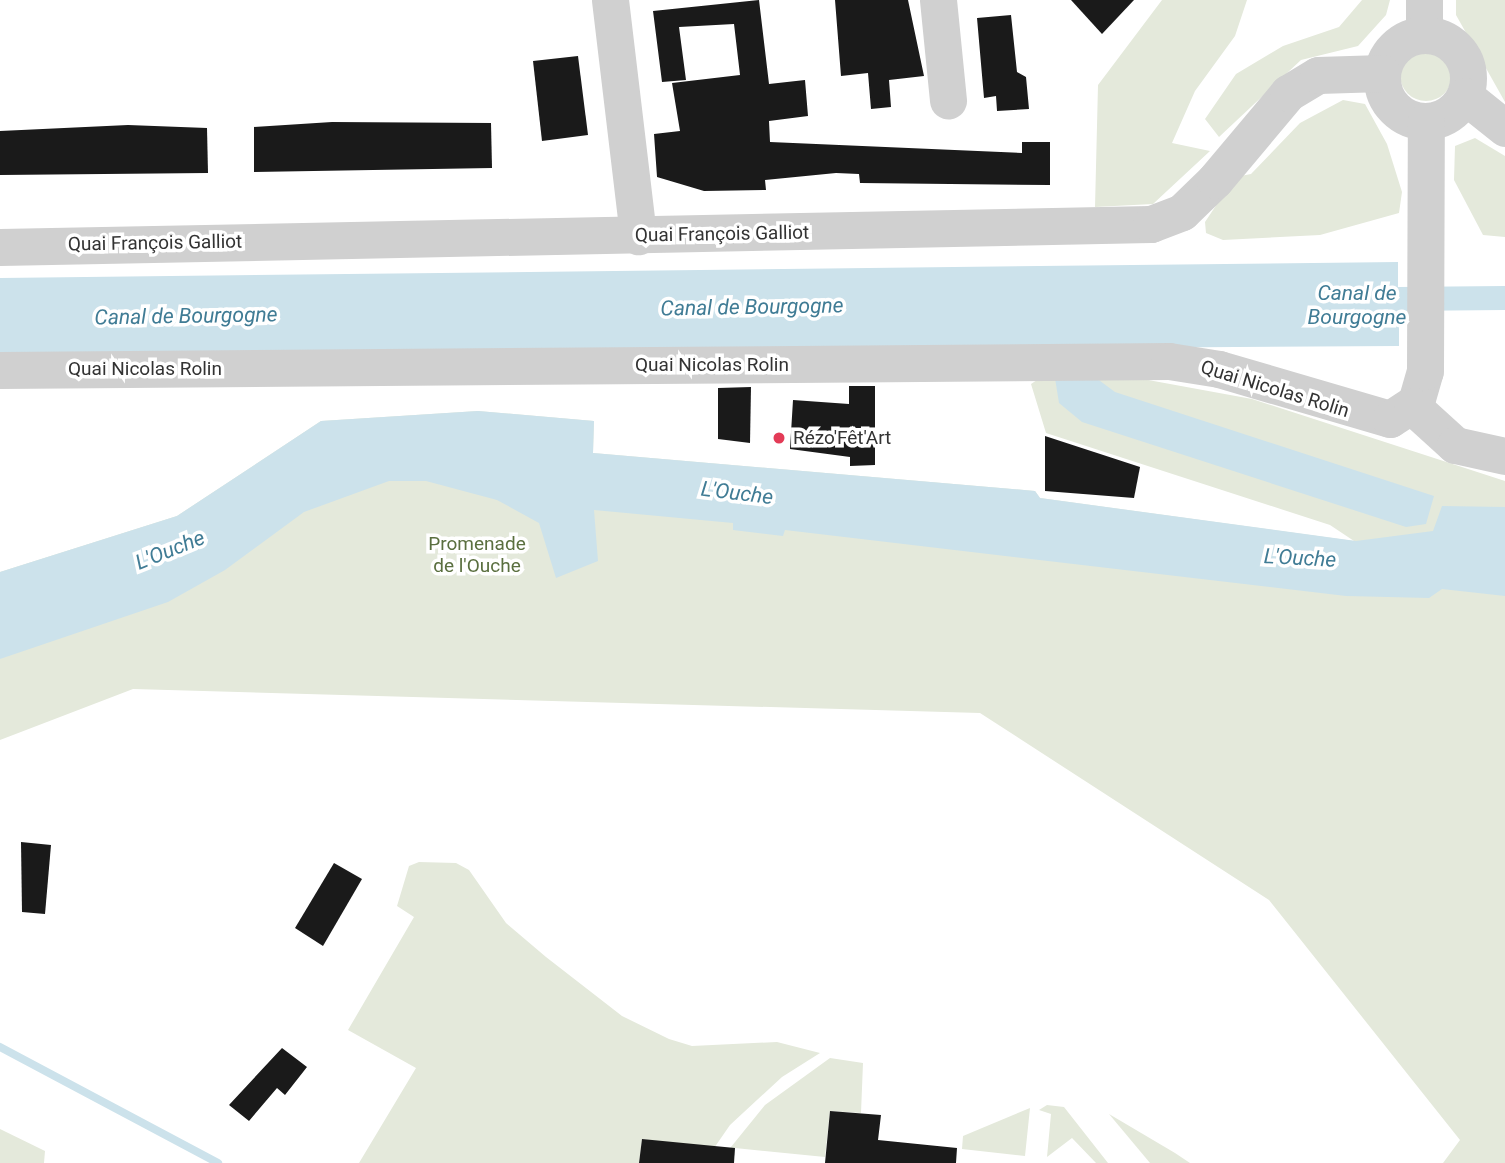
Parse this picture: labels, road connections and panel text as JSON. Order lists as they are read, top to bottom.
{
  "streets": {
    "street": ["Quai François Galliot", "Quai Nicolas Rolin"]
  },
  "water": ["Canal de Bourgogne", "L'Ouche"],
  "parks": ["Promenade de l'Ouche"],
  "places": ["Rézo'Fêt'Art"]
}
